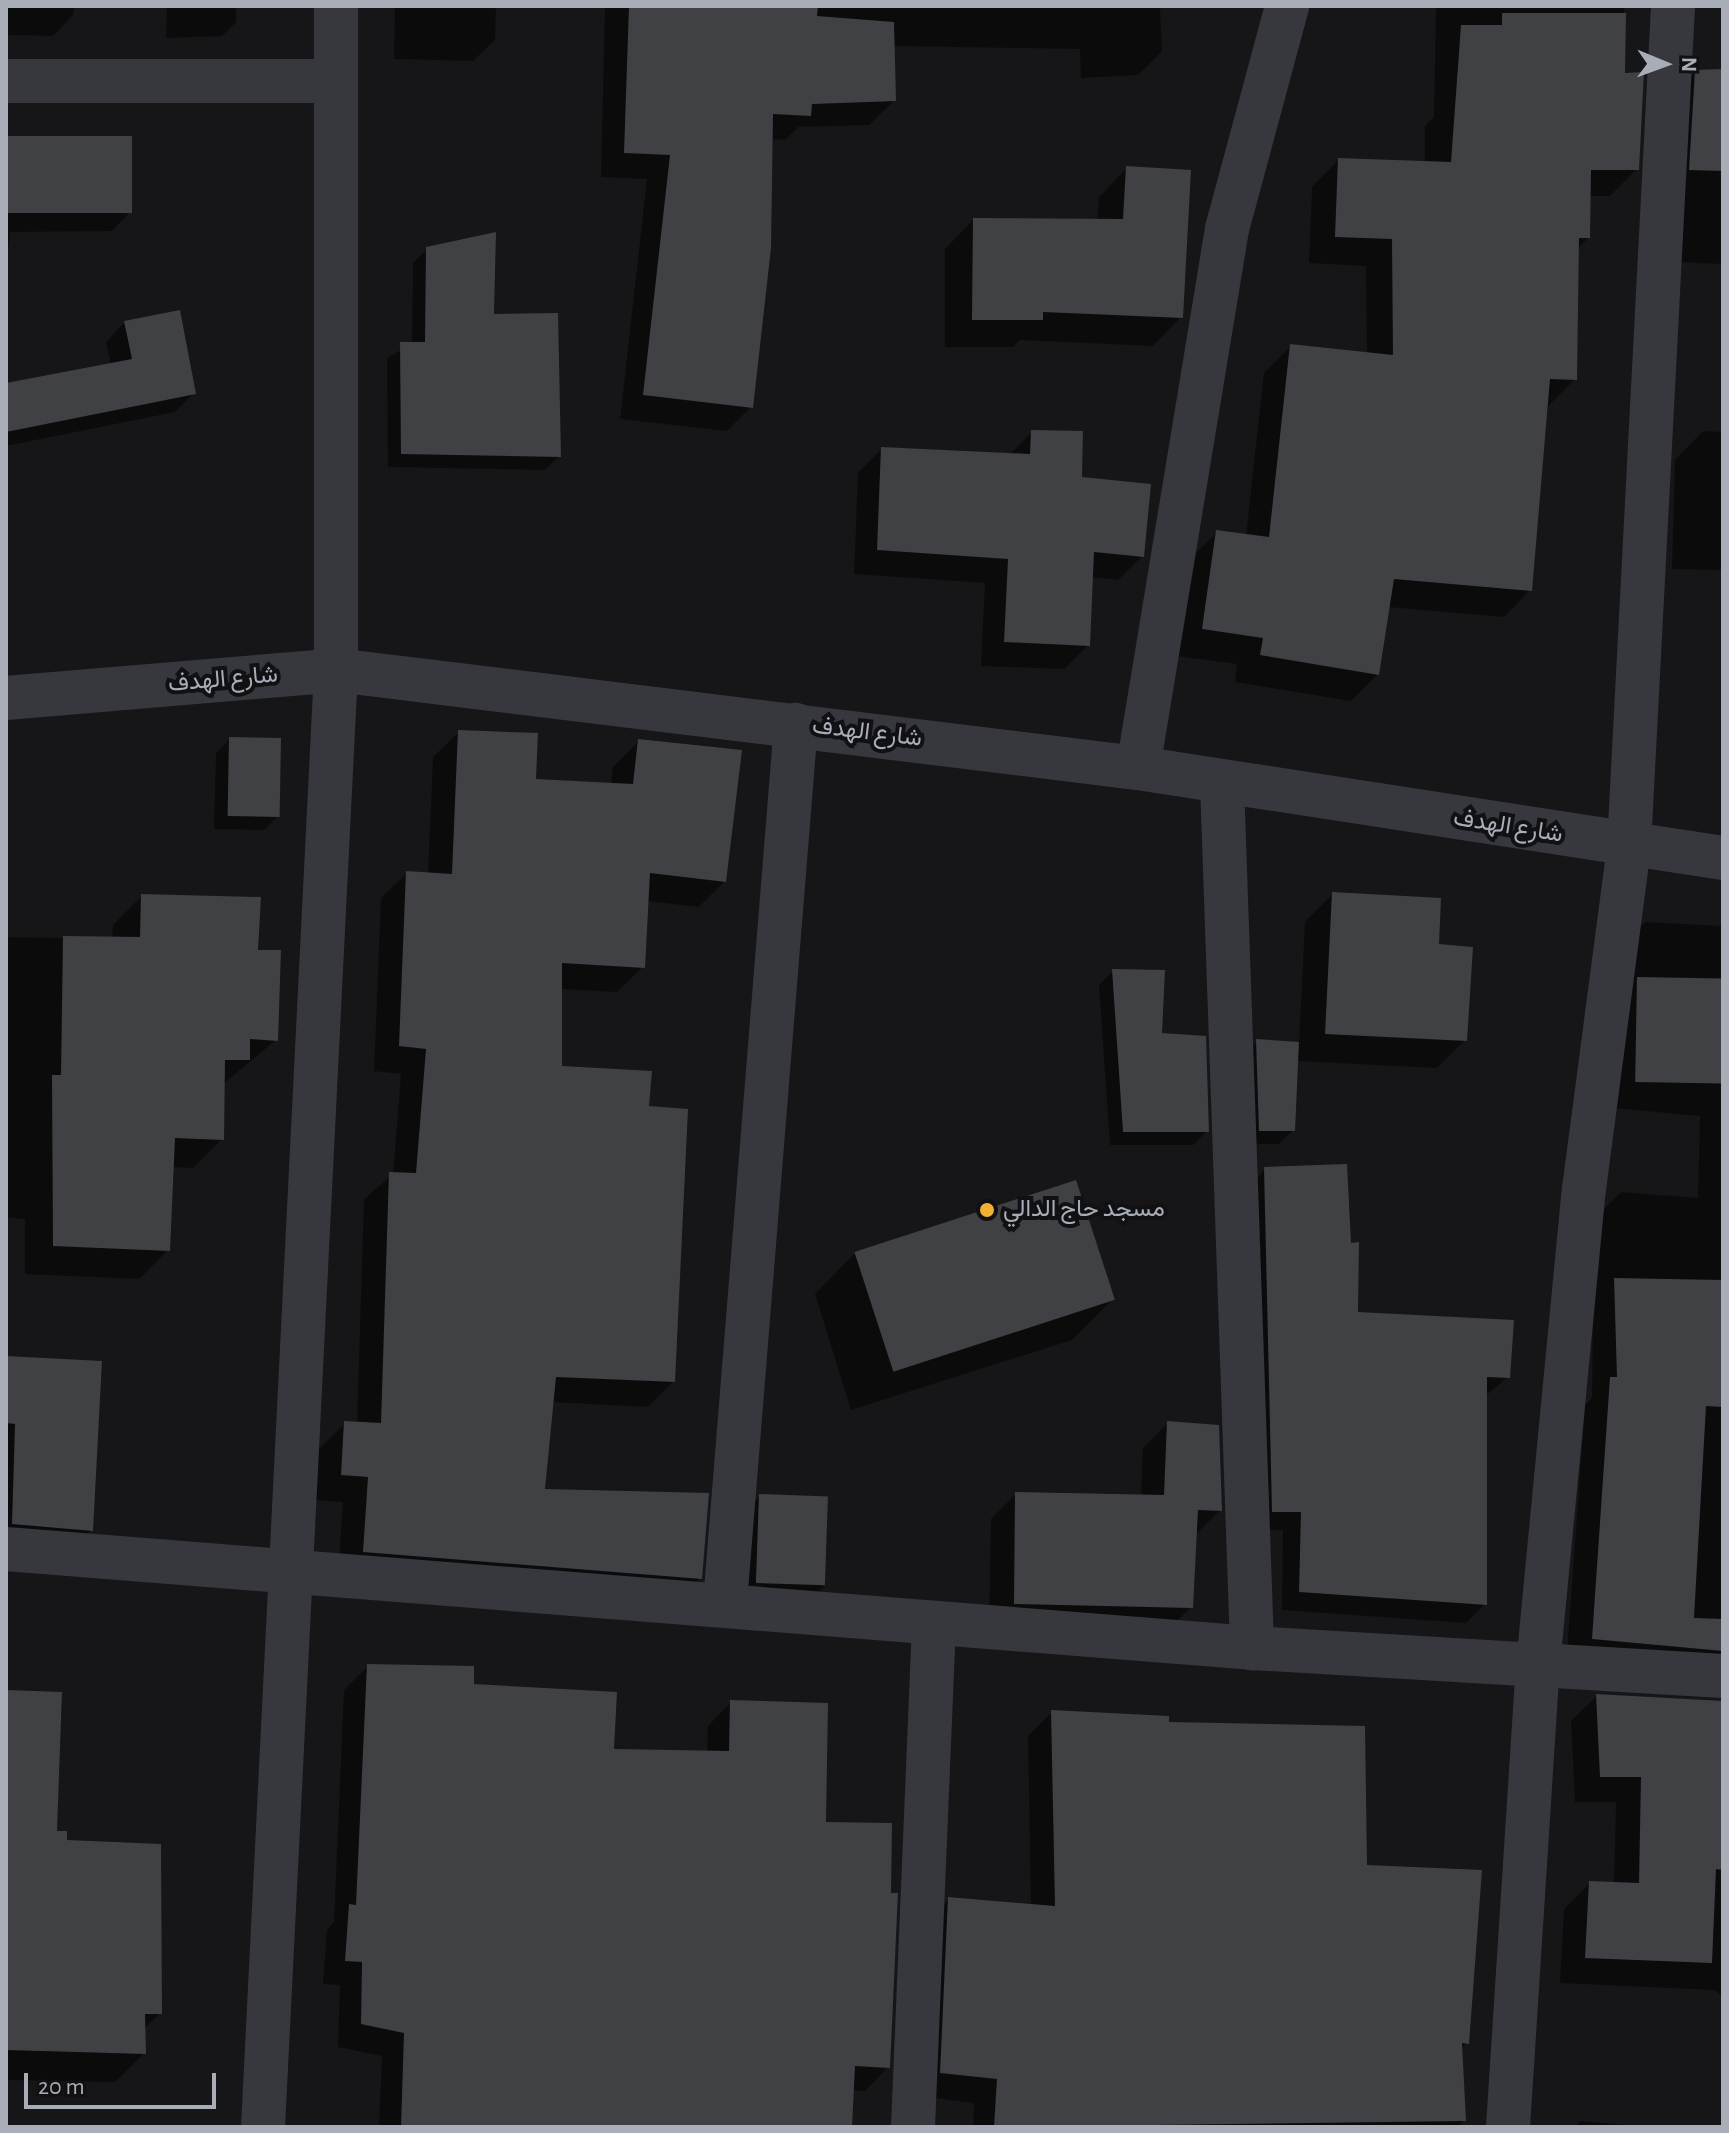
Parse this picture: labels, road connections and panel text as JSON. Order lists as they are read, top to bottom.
{
  "streets": {
    "street": ["شارع الهدف"]
  },
  "places": ["مسجد حاج الدالي"],
  "scale_bar": "20 m",
  "north": "right"
}
